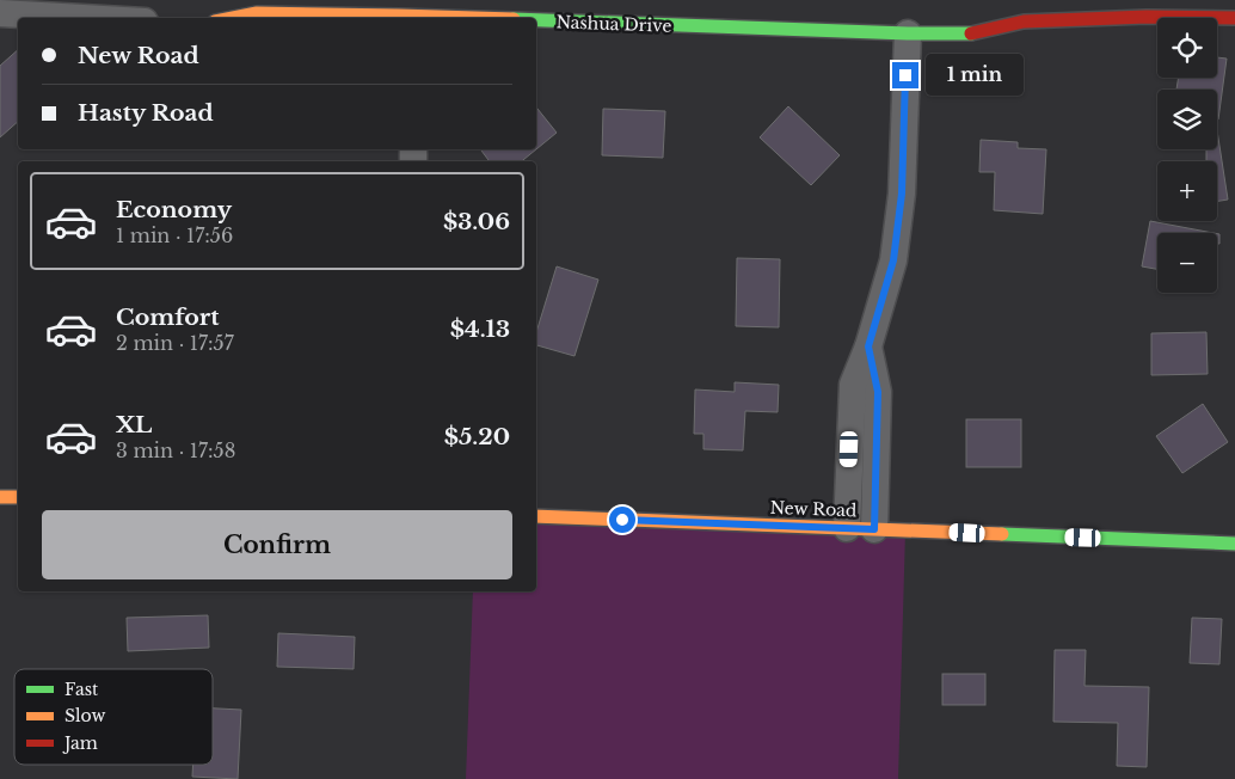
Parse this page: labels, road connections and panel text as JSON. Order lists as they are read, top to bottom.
{
  "streets": {
    "street": ["Nashua Drive", "New Road"]
  },
  "legend": ["Fast", "Slow", "Jam"],
  "page": {
    "map_buttons": ["+", "−"],
    "banner": ["New Road", "Hasty Road"],
    "bubble": "1 min",
    "list": [
      {
        "name": "Economy",
        "note": "1 min · 17:56",
        "value": "$3.06"
      },
      {
        "name": "Comfort",
        "note": "2 min · 17:57",
        "value": "$4.13"
      },
      {
        "name": "XL",
        "note": "3 min · 17:58",
        "value": "$5.20"
      }
    ],
    "buttons": "Confirm"
  }
}
